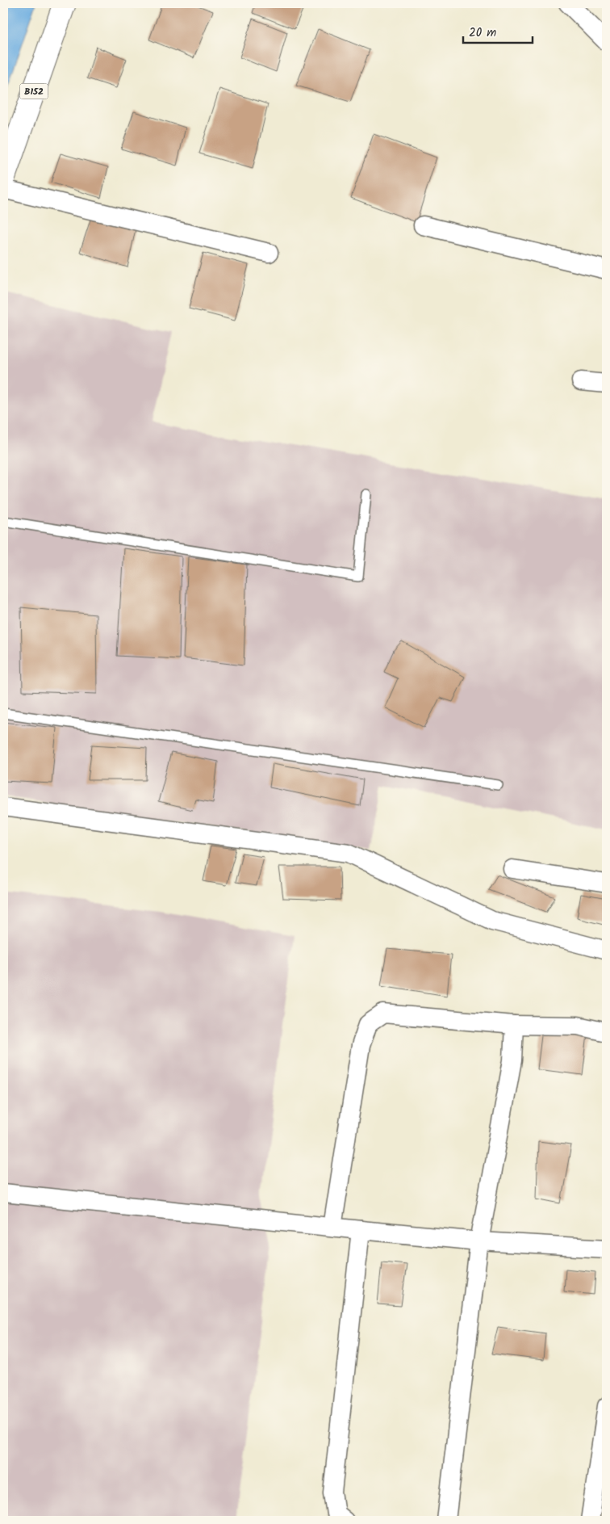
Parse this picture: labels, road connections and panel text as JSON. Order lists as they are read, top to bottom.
{
  "streets": {
    "main road": ["B152"]
  },
  "scale_bar": "20 m"
}
